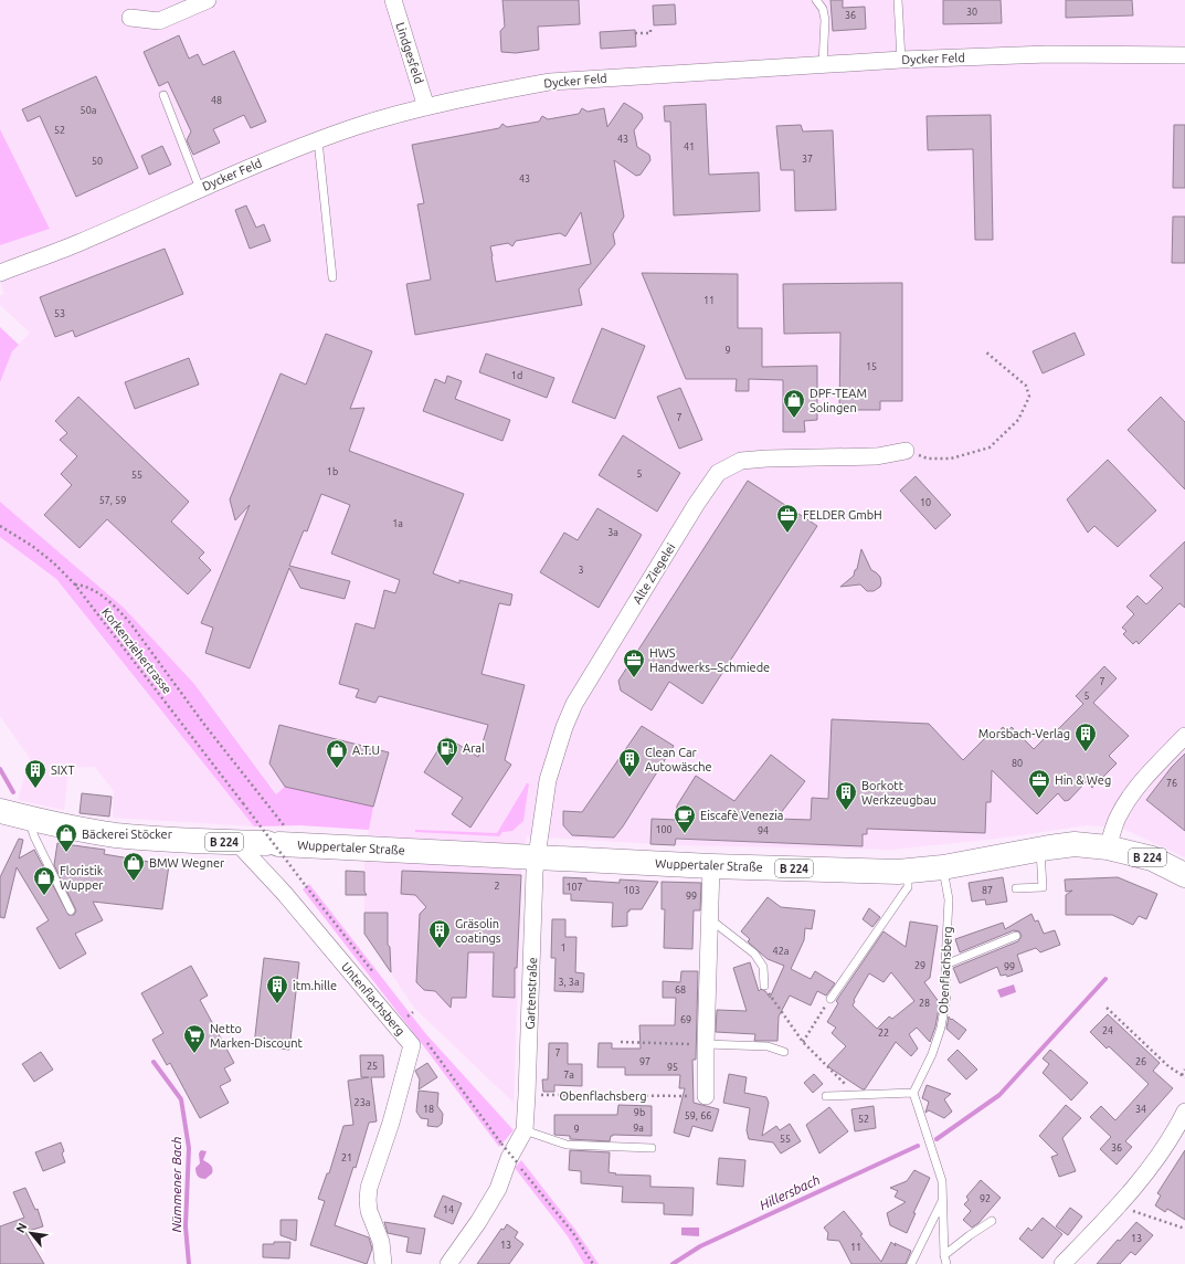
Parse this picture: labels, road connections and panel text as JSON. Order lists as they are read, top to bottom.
{
  "streets": {
    "main road": ["B 224", "Wuppertaler Straße"],
    "street": [
      "Lindgesfeld",
      "Dycker Feld",
      "Alte Ziegelei",
      "Gartenstraße",
      "Untenflachsberg"
    ],
    "lane": ["Obenflachsberg"],
    "path": ["Korkenziehertrasse"]
  },
  "crossings": [
    ["Lindgesfeld", "Dycker Feld"],
    ["Alte Ziegelei", "Wuppertaler Straße"],
    ["Alte Ziegelei", "Gartenstraße"],
    ["Wuppertaler Straße", "Obenflachsberg"],
    ["Wuppertaler Straße", "Gartenstraße"],
    ["Wuppertaler Straße", "Untenflachsberg"],
    ["Obenflachsberg", "Gartenstraße"]
  ],
  "water": ["Nümmener Bach", "Hillersbach"],
  "places": {
    "shop": [
      "DPF-TEAM Solingen",
      "A.T.U",
      "Bäckerei Stöcker",
      "BMW Wegner",
      "Floristik Wupper"
    ],
    "office": ["FELDER GmbH", "HWS Handwerks‒Schmiede", "Hin & Weg"],
    "building": [
      "Morsbach-Verlag",
      "Clean Car Autowäsche",
      "SIXT",
      "Borkott Werkzeugbau",
      "Gräsolin coatings",
      "itm.hille"
    ],
    "fuel station": ["Aral"],
    "cafe": ["Eiscafè Venezia"],
    "supermarket": ["Netto Marken-Discount"]
  },
  "house_numbers": [
    "30",
    "36",
    "48",
    "50a",
    "52",
    "43",
    "41",
    "37",
    "50",
    "43",
    "11",
    "53",
    "9",
    "15",
    "1d",
    "7",
    "1b",
    "5",
    "55",
    "57, 59",
    "10",
    "1a",
    "3a",
    "3",
    "7",
    "5",
    "80",
    "76",
    "100",
    "94",
    "2",
    "107",
    "103",
    "87",
    "99",
    "1",
    "42a",
    "29",
    "99",
    "3, 3a",
    "68",
    "28",
    "69",
    "24",
    "22",
    "7",
    "97",
    "26",
    "25",
    "95",
    "7a",
    "23a",
    "18",
    "34",
    "9b",
    "59, 66",
    "52",
    "9a",
    "9",
    "55",
    "36",
    "21",
    "92",
    "14",
    "13",
    "13",
    "11"
  ],
  "north": "top left"
}
